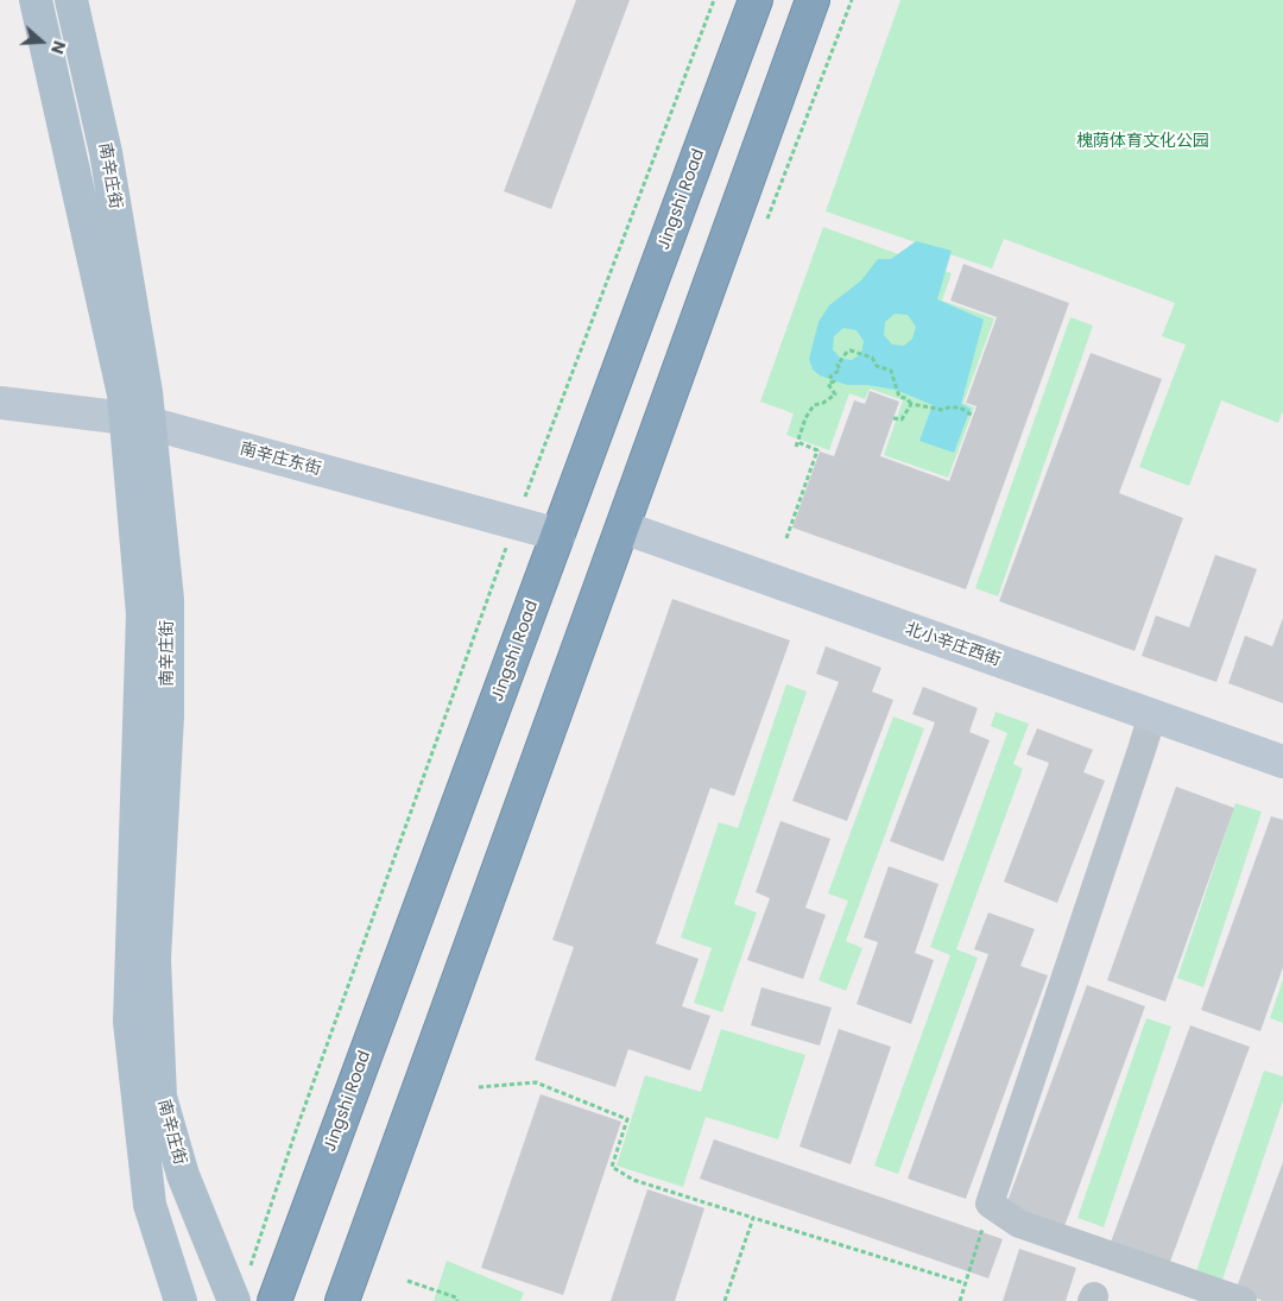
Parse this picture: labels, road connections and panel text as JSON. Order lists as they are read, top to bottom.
{
  "streets": {
    "highway": ["Jingshi Road"],
    "main road": ["南辛庄街", "南辛庄东街", "北小辛庄西街"]
  },
  "crossings": [
    ["南辛庄街", "南辛庄东街"],
    ["Jingshi Road", "南辛庄东街"]
  ],
  "parks": ["槐荫体育文化公园"],
  "north": "right"
}
